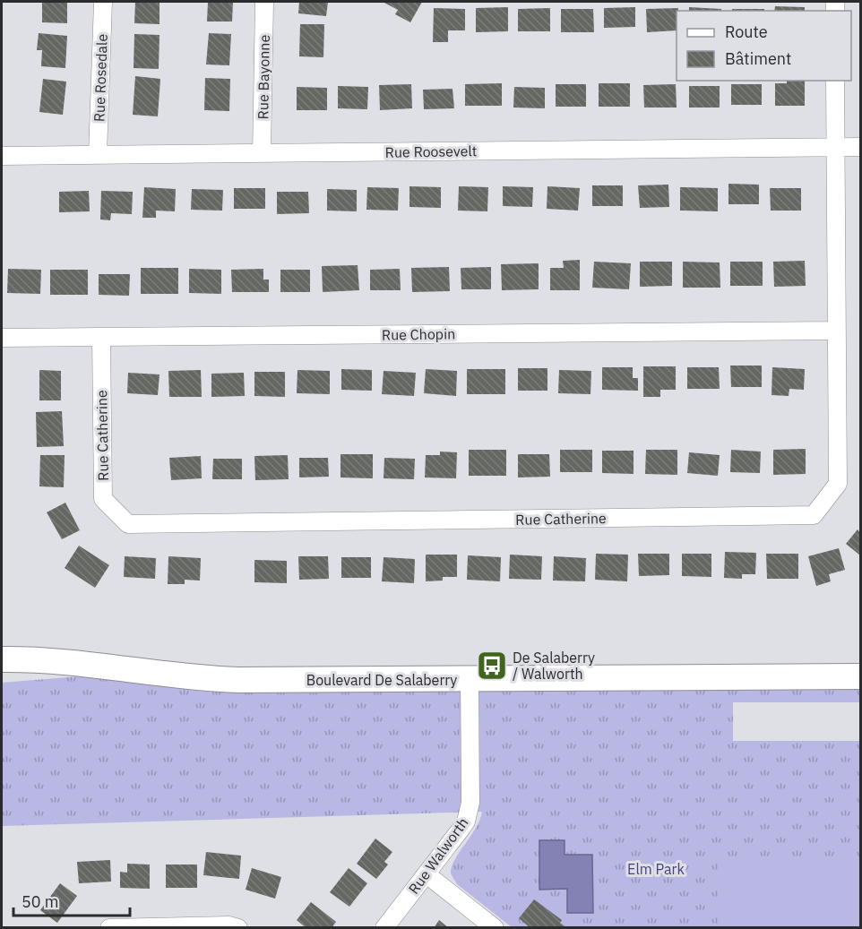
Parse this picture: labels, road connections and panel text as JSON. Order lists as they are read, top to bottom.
{
  "streets": {
    "street": [
      "Rue Bayonne",
      "Rue Rosedale",
      "Rue Roosevelt",
      "Rue Chopin",
      "Rue Catherine",
      "Boulevard De Salaberry",
      "Rue Walworth"
    ]
  },
  "crossings": [
    ["Rue Bayonne", "Rue Roosevelt"],
    ["Rue Rosedale", "Rue Roosevelt"],
    ["Rue Roosevelt", "Rue Catherine"],
    ["Rue Chopin", "Rue Catherine"],
    ["Boulevard De Salaberry", "Rue Walworth"]
  ],
  "parks": ["Elm Park"],
  "places": {
    "bus stop": ["De Salaberry / Walworth"]
  },
  "legend": ["Route", "Bâtiment"],
  "scale_bar": "50 m"
}
